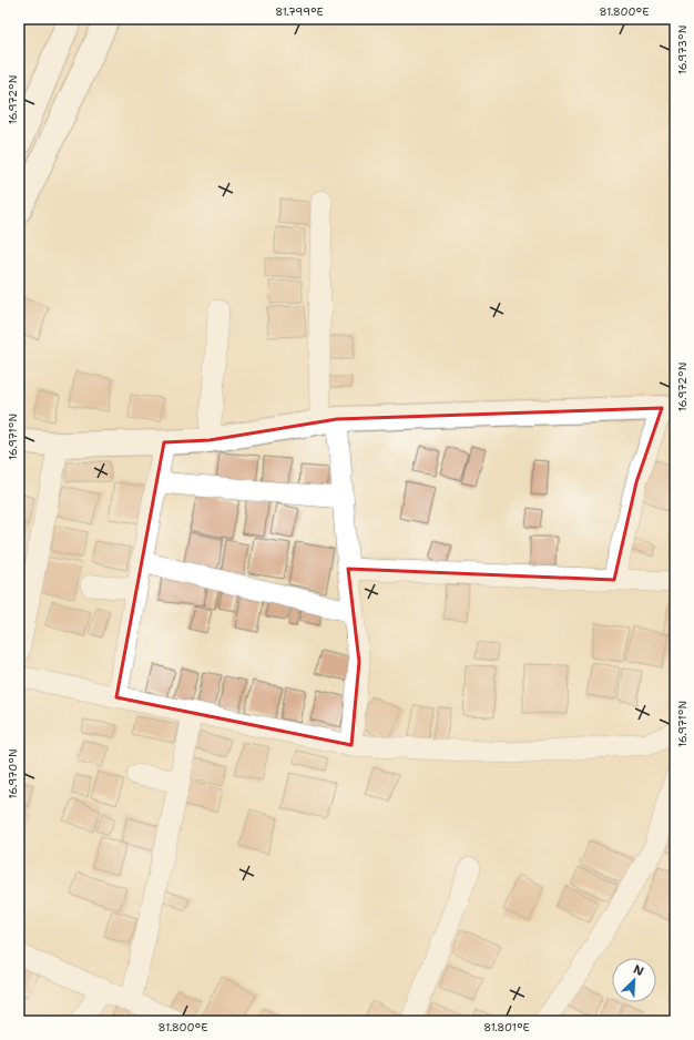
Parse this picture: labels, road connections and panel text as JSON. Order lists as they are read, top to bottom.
{
  "north": "top right",
  "coordinates": [
    "81.799°E",
    "81.800°E",
    "16.973°N",
    "16.972°N",
    "16.971°N",
    "16.970°N",
    "81.801°E"
  ]
}
